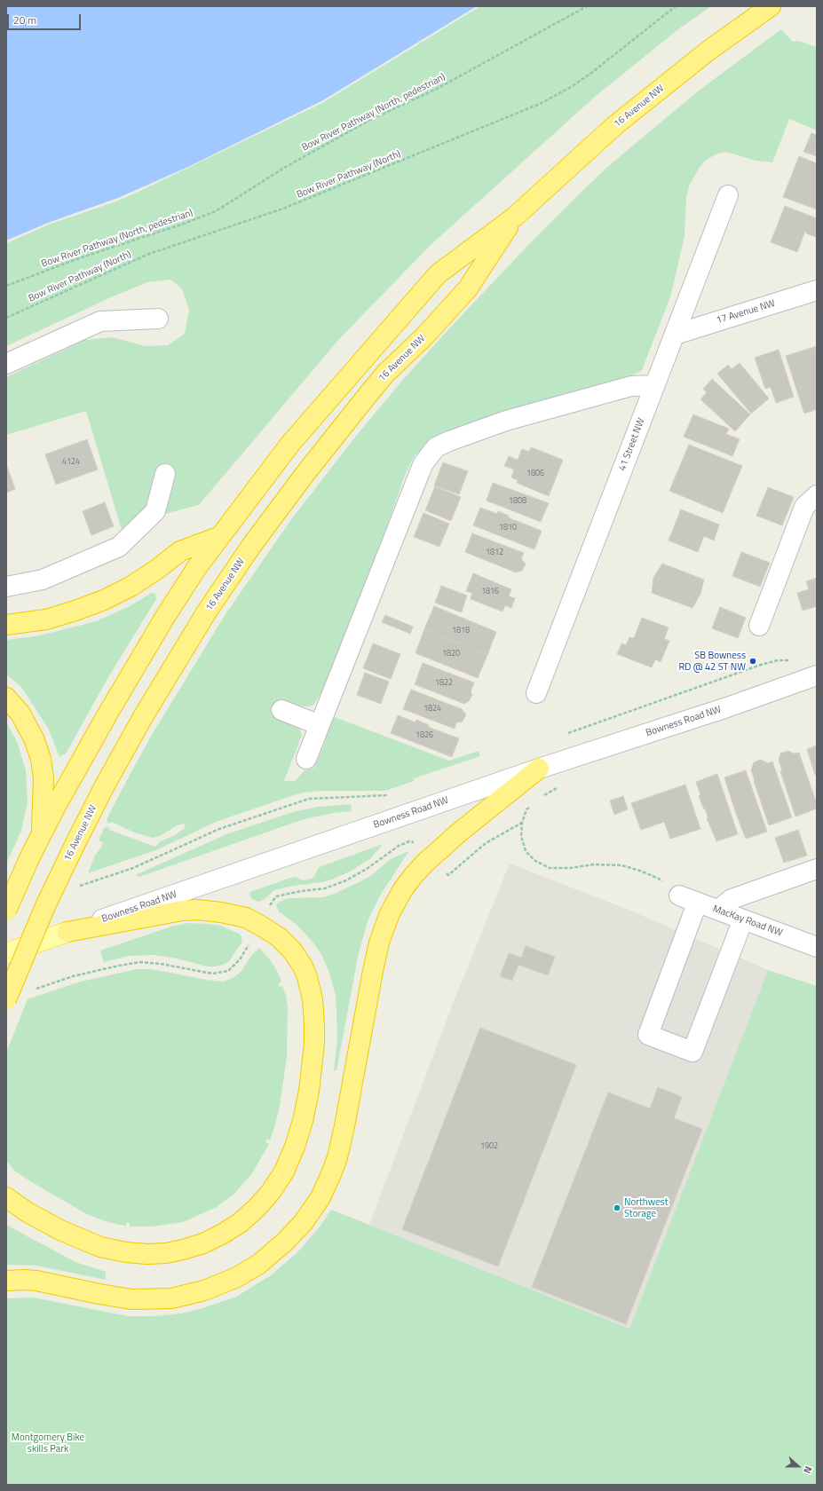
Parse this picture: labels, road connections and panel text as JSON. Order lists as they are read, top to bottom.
{
  "streets": {
    "highway": ["16 Avenue NW"],
    "main road": ["Bowness Road NW"],
    "street": ["17 Avenue NW", "41 Street NW", "MacKay Road NW"],
    "path": ["Bow River Pathway (North, pedestrian)", "Bow River Pathway (North)"]
  },
  "crossings": [
    ["17 Avenue NW", "41 Street NW"]
  ],
  "parks": ["Montgomery Bike skills Park"],
  "places": ["SB Bowness RD @ 42 ST NW", "Northwest Storage"],
  "house_numbers": [
    "4124",
    "1806",
    "1808",
    "1810",
    "1812",
    "1816",
    "1818",
    "1820",
    "1822",
    "1824",
    "1826",
    "1902"
  ],
  "scale_bar": "20 m",
  "north": "right"
}
